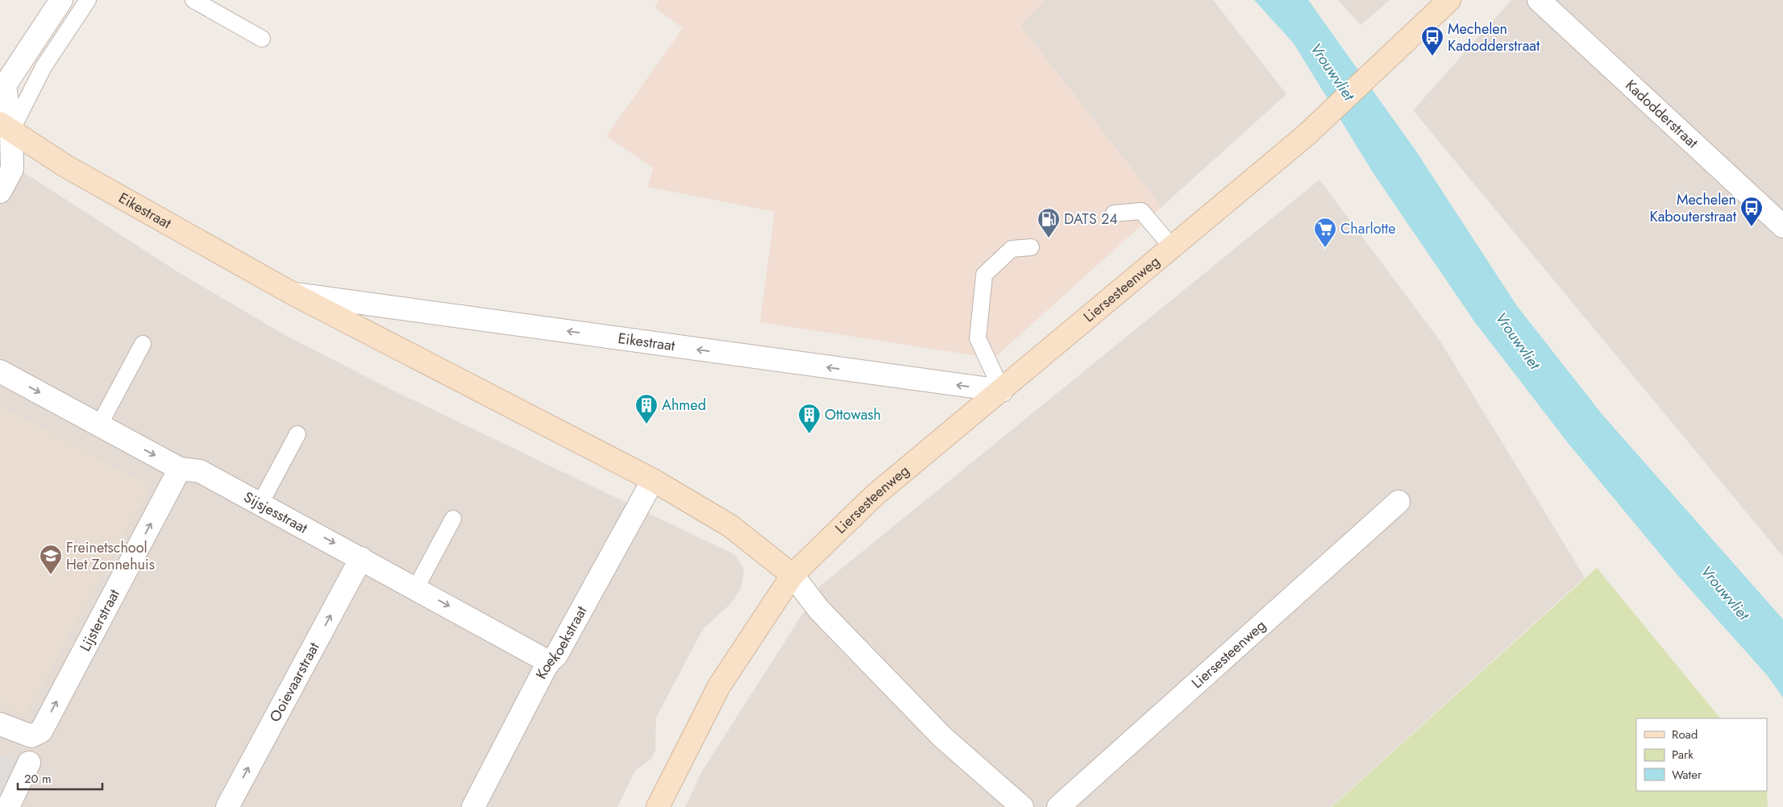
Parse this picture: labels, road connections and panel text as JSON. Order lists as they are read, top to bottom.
{
  "streets": {
    "main road": ["Eikestraat", "Liersesteenweg"],
    "street": [
      "Kadodderstraat",
      "Sijsjesstraat",
      "Lijsterstraat",
      "Koekoekstraat",
      "Ooievaarstraat"
    ]
  },
  "crossings": [
    ["Eikestraat", "Liersesteenweg"],
    ["Eikestraat", "Koekoekstraat"],
    ["Sijsjesstraat", "Lijsterstraat"],
    ["Sijsjesstraat", "Koekoekstraat"],
    ["Sijsjesstraat", "Ooievaarstraat"]
  ],
  "one_way": ["Sijsjesstraat", "Lijsterstraat", "Ooievaarstraat"],
  "water": ["Vrouwvliet"],
  "places": {
    "bus stop": ["Mechelen Kadodderstraat", "Mechelen Kabouterstraat"],
    "fuel station": ["DATS 24"],
    "supermarket": ["Charlotte"],
    "building": ["Ahmed", "Ottowash"],
    "school or university": ["Freinetschool Het Zonnehuis"]
  },
  "legend": ["Road", "Park", "Water"],
  "scale_bar": "20 m"
}
